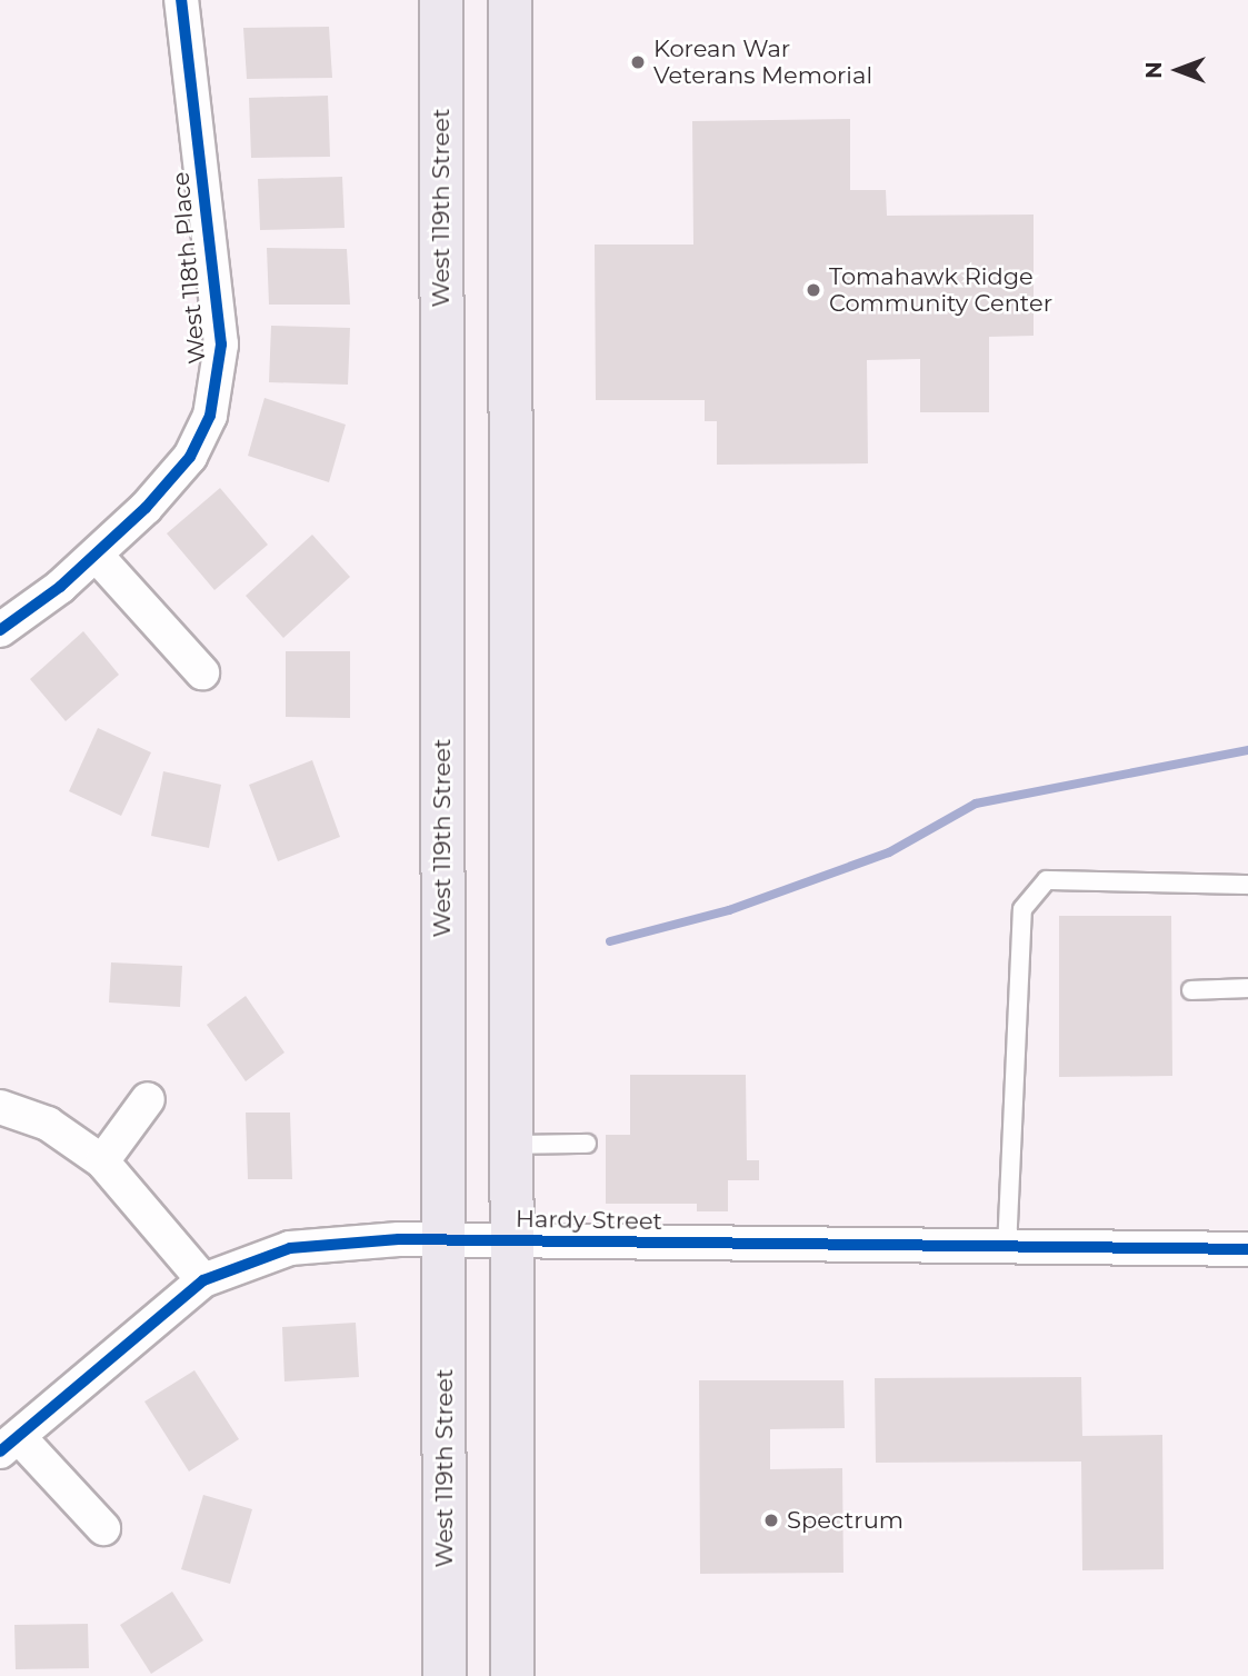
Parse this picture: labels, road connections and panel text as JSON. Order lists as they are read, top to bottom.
{
  "streets": {
    "main road": ["West 119th Street"],
    "street": ["West 118th Place", "Hardy Street"]
  },
  "crossings": [
    ["West 119th Street", "Hardy Street"]
  ],
  "places": ["Korean War Veterans Memorial", "Tomahawk Ridge Community Center", "Spectrum"],
  "north": "left"
}
